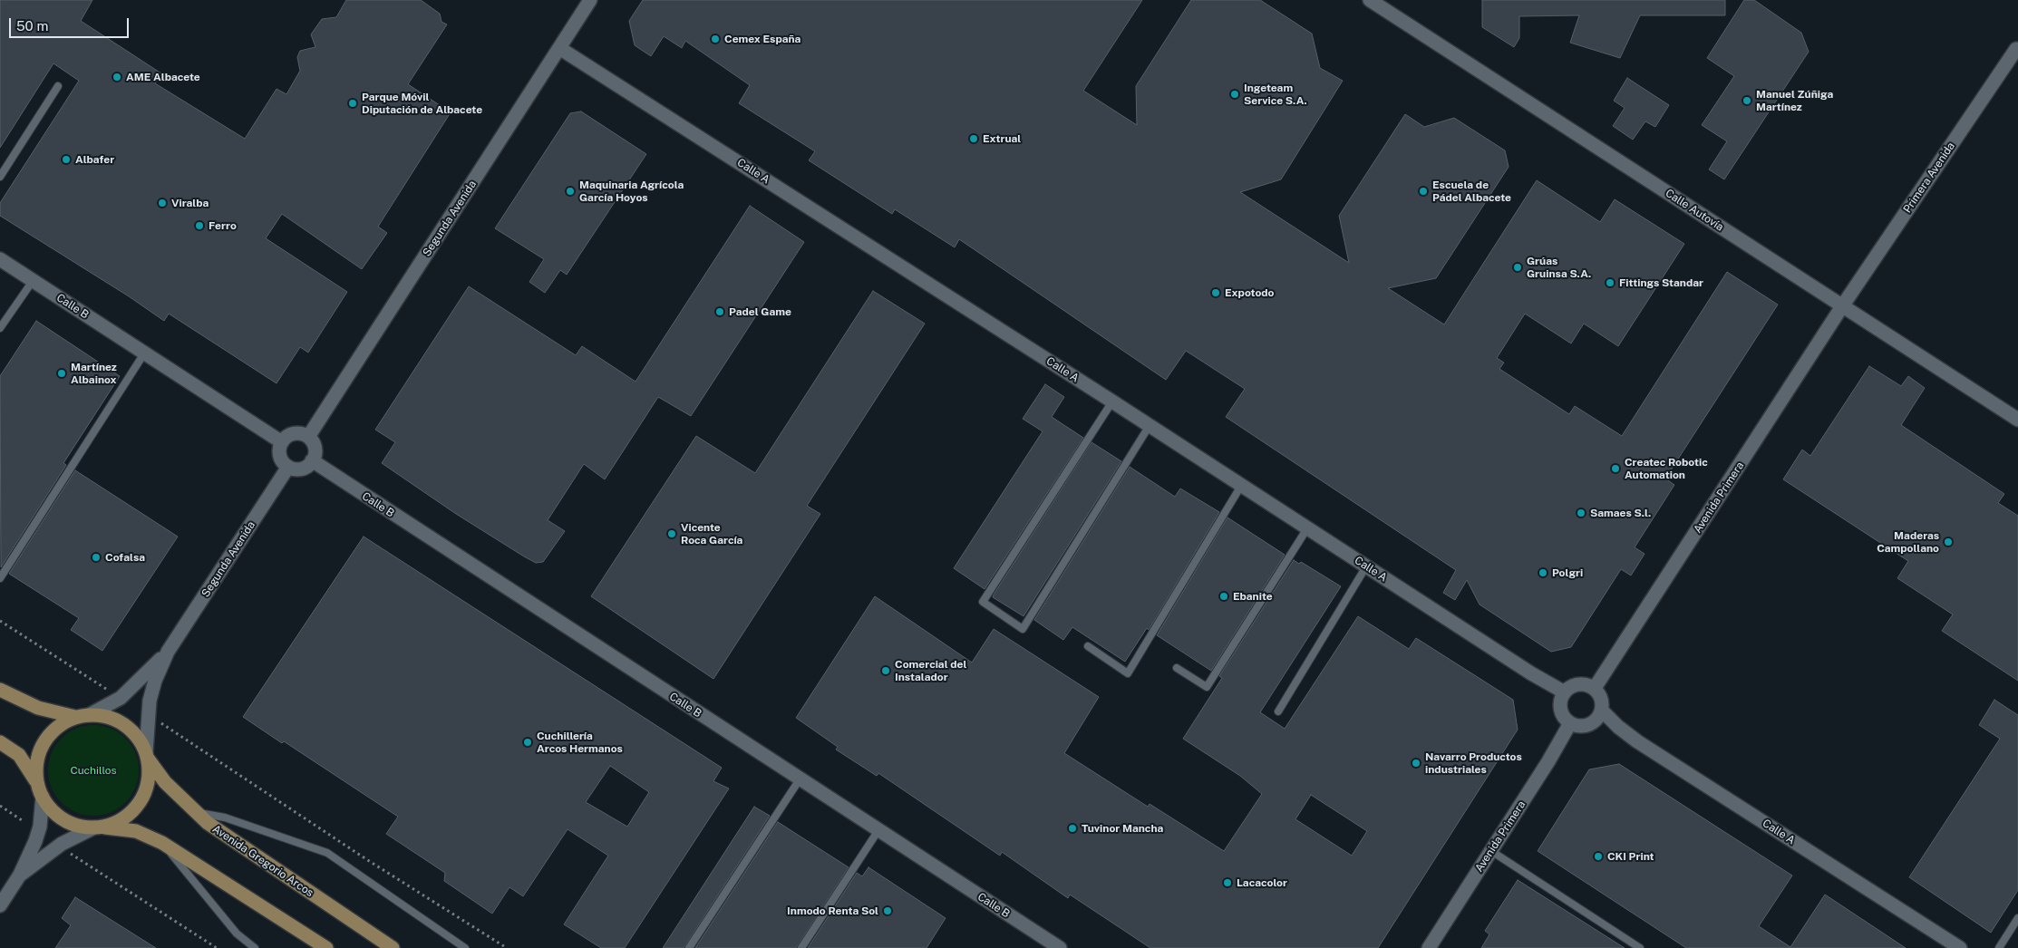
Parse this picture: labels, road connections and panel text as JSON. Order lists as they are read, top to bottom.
{
  "streets": {
    "main road": ["Avenida Gregorio Arcos"],
    "street": [
      "Calle A",
      "Primera Avenida",
      "Calle Autovía",
      "Segunda Avenida",
      "Calle B",
      "Avenida Primera"
    ]
  },
  "crossings": [
    ["Calle A", "Segunda Avenida"],
    ["Calle A", "Avenida Primera"],
    ["Primera Avenida", "Calle Autovía"],
    ["Primera Avenida", "Avenida Primera"],
    ["Calle Autovía", "Avenida Primera"],
    ["Segunda Avenida", "Calle B"]
  ],
  "parks": ["Cuchillos"],
  "places": [
    "Cemex España",
    "AME Albacete",
    "Ingeteam Service S.A.",
    "Manuel Zúñiga Martínez",
    "Parque Móvil Diputación de Albacete",
    "Extrual",
    "Albafer",
    "Maquinaria Agrícola García Hoyos",
    "Escuela de Pádel Albacete",
    "Viralba",
    "Ferro",
    "Grúas Gruinsa S.A.",
    "Fittings Standar",
    "Expotodo",
    "Padel Game",
    "Martínez Albainox",
    "Createc Robotic Automation",
    "Samaes S.l.",
    "Vicente Roca García",
    "Maderas Campollano",
    "Cofalsa",
    "Polgri",
    "Ebanite",
    "Comercial del Instalador",
    "Cuchillería Arcos Hermanos",
    "Navarro Productos industriales",
    "Tuvinor Mancha",
    "CKI Print",
    "Lacacolor",
    "Inmodo Renta Sol"
  ],
  "scale_bar": "50 m"
}
